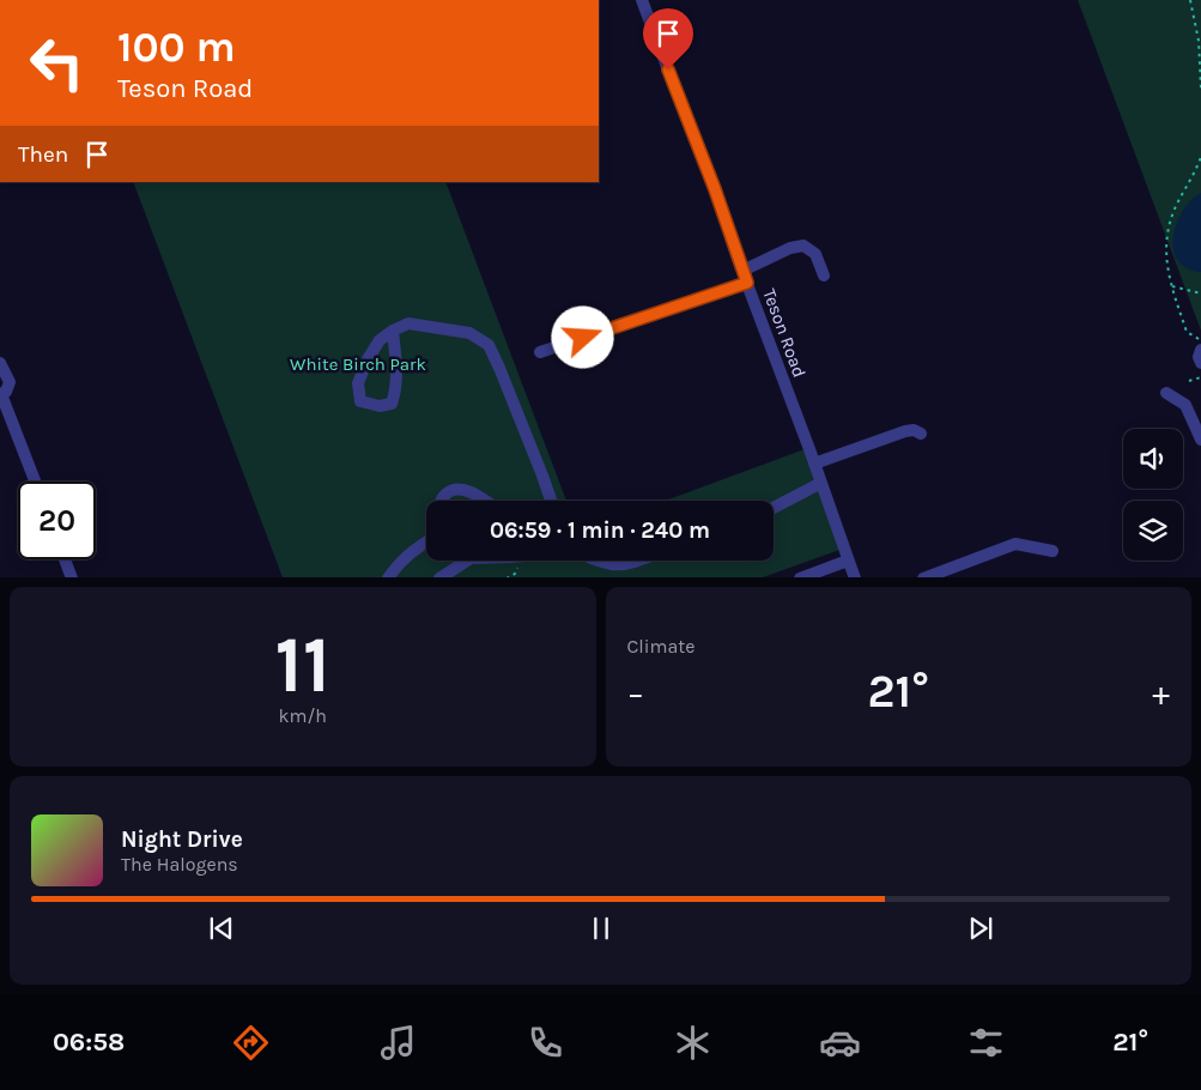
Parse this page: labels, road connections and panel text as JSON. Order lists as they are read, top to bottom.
{
  "streets": {
    "street": ["Teson Road"]
  },
  "parks": ["White Birch Park"],
  "page": {
    "turn": ["100 m", "Teson Road"],
    "then": "Then",
    "limit": "20",
    "trip": "06:59 · 1 min · 240 m",
    "tile": [
      ["11", "km/h"],
      "Climate"
    ],
    "heat": ["−", "21°", "+"],
    "song": ["Night Drive", "The Halogens"],
    "tabs": ["06:58", "21°"]
  }
}
